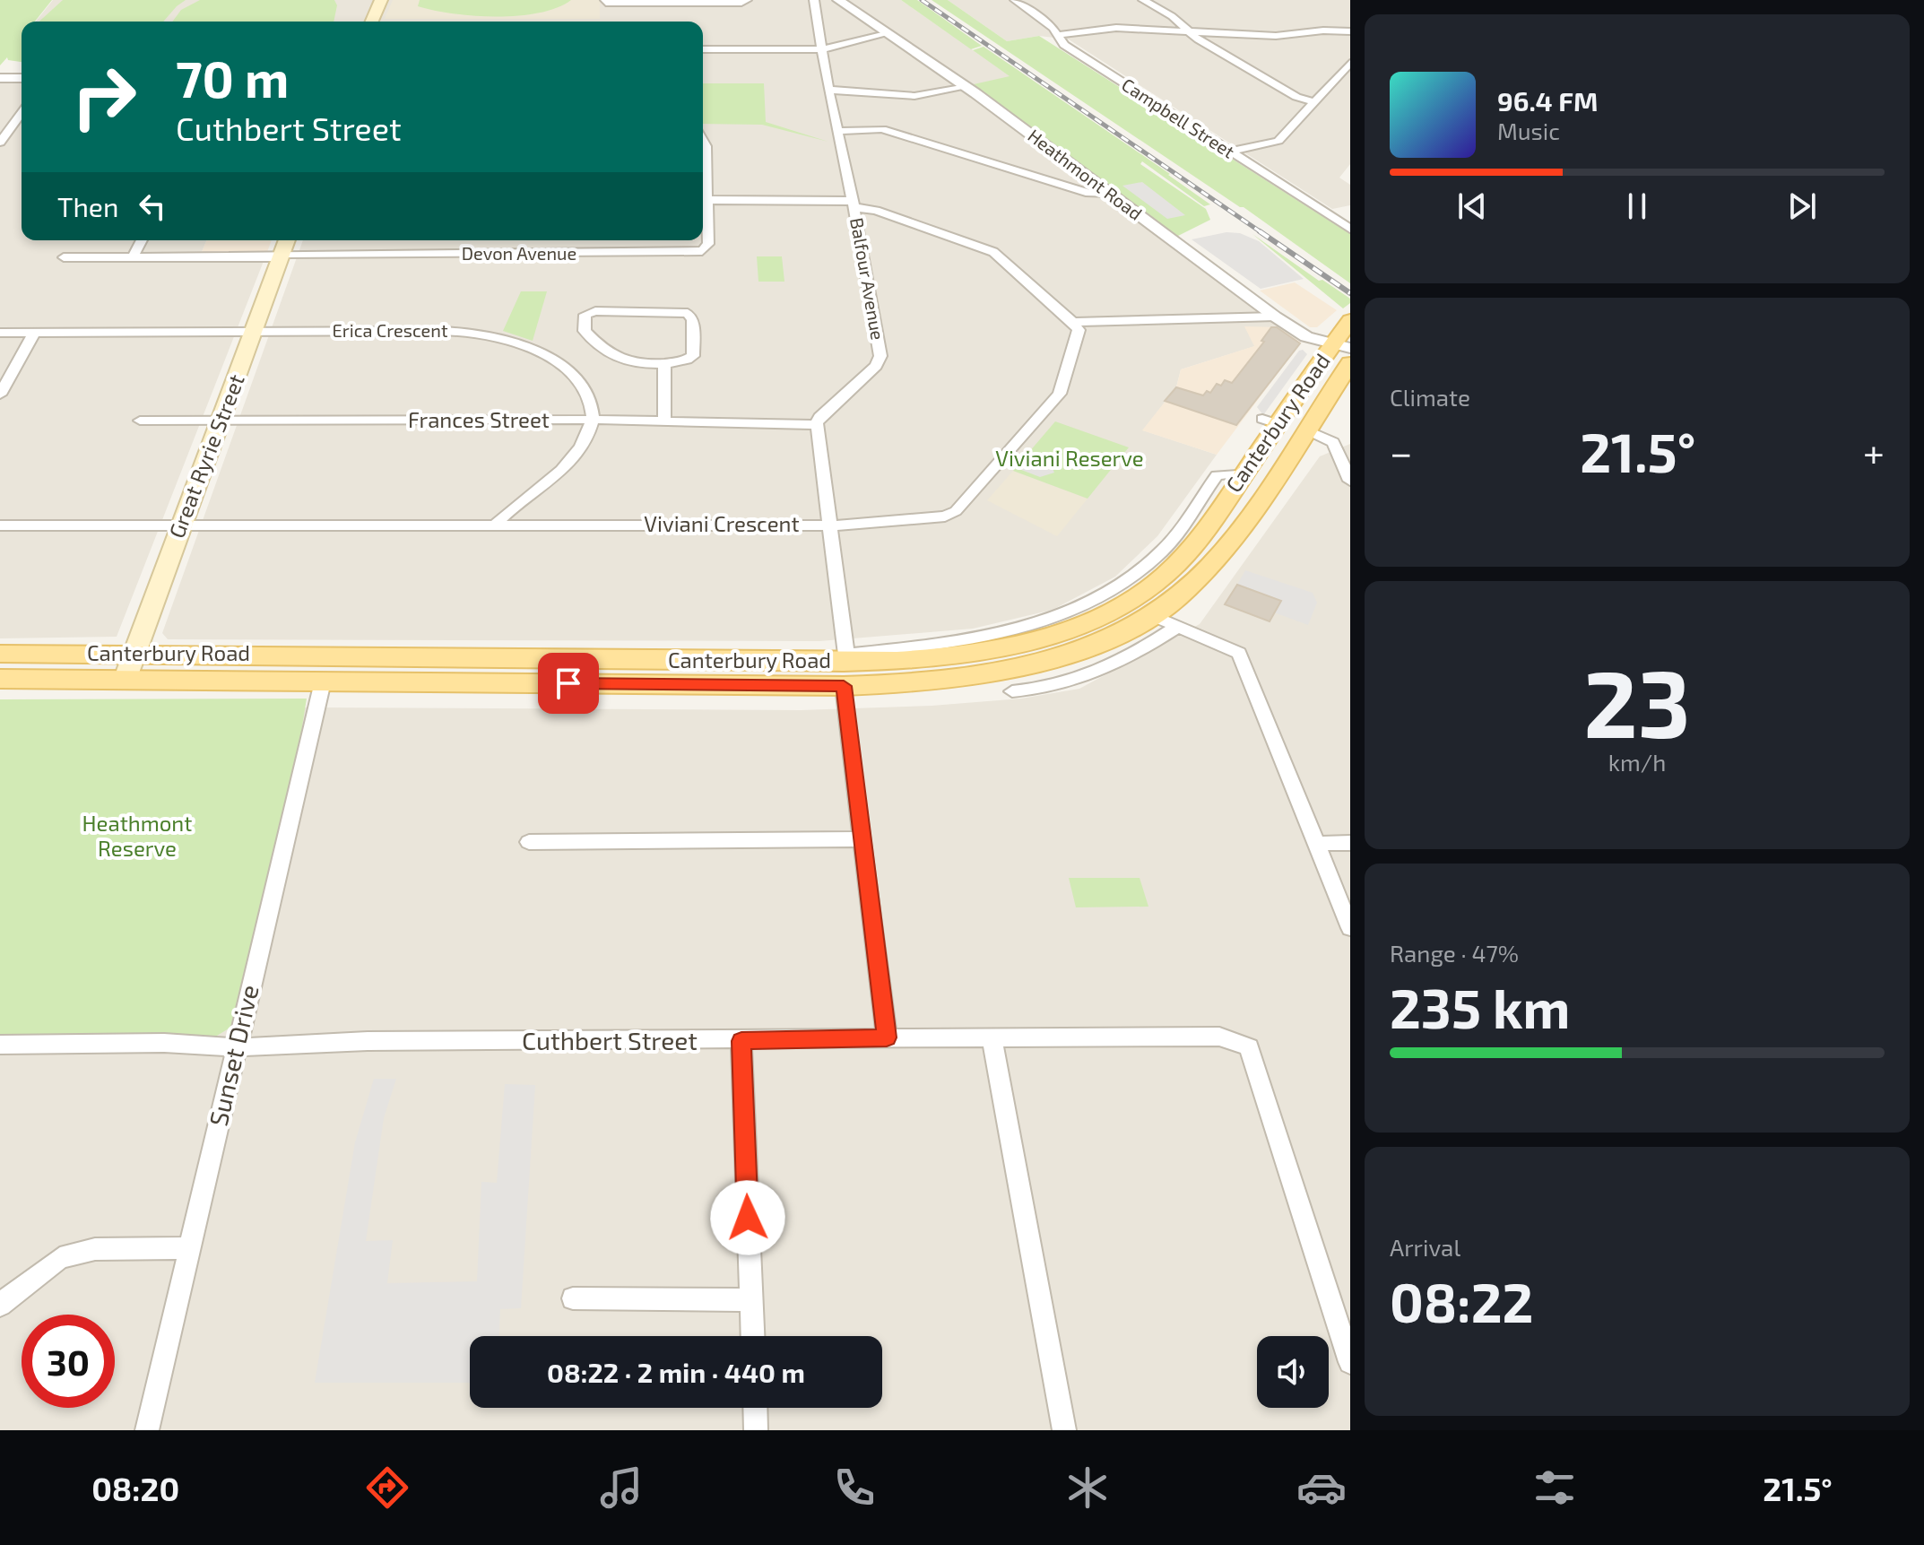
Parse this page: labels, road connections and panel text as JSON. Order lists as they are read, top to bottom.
{
  "streets": {
    "main road": ["Canterbury Road", "Great Ryrie Street"],
    "street": [
      "Campbell Street",
      "Heathmont Road",
      "Devon Avenue",
      "Balfour Avenue",
      "Erica Crescent",
      "Frances Street",
      "Viviani Crescent",
      "Cuthbert Street",
      "Sunset Drive"
    ]
  },
  "crossings": [
    ["Devon Avenue", "Great Ryrie Street"],
    ["Balfour Avenue", "Frances Street"],
    ["Erica Crescent", "Frances Street"],
    ["Erica Crescent", "Great Ryrie Street"],
    ["Frances Street", "Great Ryrie Street"],
    ["Canterbury Road", "Great Ryrie Street"],
    ["Canterbury Road", "Sunset Drive"],
    ["Great Ryrie Street", "Viviani Crescent"],
    ["Cuthbert Street", "Sunset Drive"]
  ],
  "parks": ["Viviani Reserve", "Heathmont Reserve"],
  "page": {
    "turn": ["70 m", "Cuthbert Street"],
    "song": ["96.4 FM", "Music"],
    "then": "Then",
    "tile": [
      "Climate",
      ["23", "km/h"],
      ["Range · 47%", "235 km"],
      ["Arrival", "08:22"]
    ],
    "heat": ["−", "21.5°", "+"],
    "limit": "30",
    "trip": "08:22 · 2 min · 440 m",
    "tabs": ["08:20", "21.5°"]
  }
}
